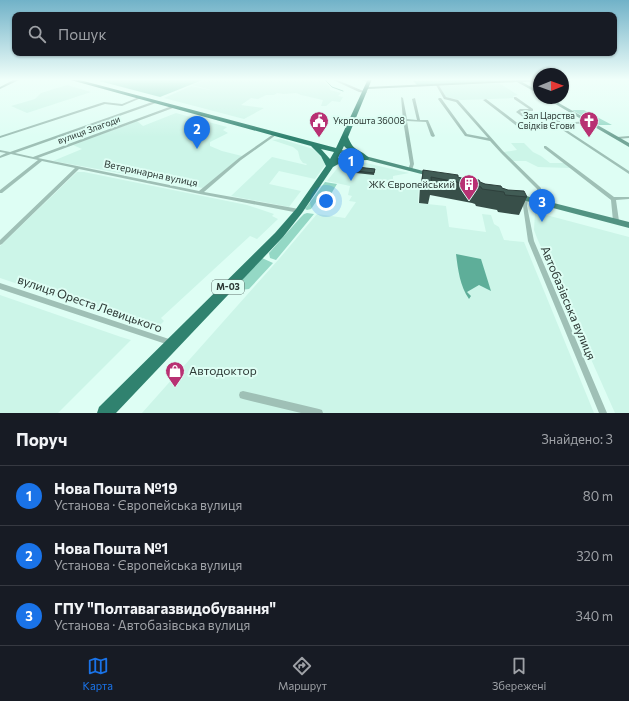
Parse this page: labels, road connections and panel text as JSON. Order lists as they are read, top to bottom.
{
  "streets": {
    "highway": ["М-03"],
    "street": [
      "вулиця Злагоди",
      "Ветеринарна вулиця",
      "Автобазівська вулиця",
      "вулиця Ореста Левицького"
    ]
  },
  "crossings": [
    ["вулиця Злагоди", "Ветеринарна вулиця"],
    ["Ветеринарна вулиця", "М-03"],
    ["М-03", "вулиця Ореста Левицького"]
  ],
  "places": {
    "public building": ["Укрпошта 36008"],
    "church": ["Зал Царства Cвідків Єгови"],
    "building": ["ЖК Європейський"],
    "shop": ["Автодоктор"]
  },
  "north": "right",
  "page": {
    "search": "Пошук",
    "pins": ["2", "1", "3"],
    "heading": ["Поруч", "Знайдено: 3"],
    "list": [
      {
        "mark": "1",
        "name": "Нова Пошта №19",
        "note": "Установа · Європейська вулиця",
        "value": "80 m"
      },
      {
        "mark": "2",
        "name": "Нова Пошта №1",
        "note": "Установа · Європейська вулиця",
        "value": "320 m"
      },
      {
        "mark": "3",
        "name": "ГПУ \"Полтавагазвидобування\"",
        "note": "Установа · Автобазівська вулиця",
        "value": "340 m"
      }
    ],
    "nav": ["Карта", "Маршрут", "Збережені"]
  }
}
